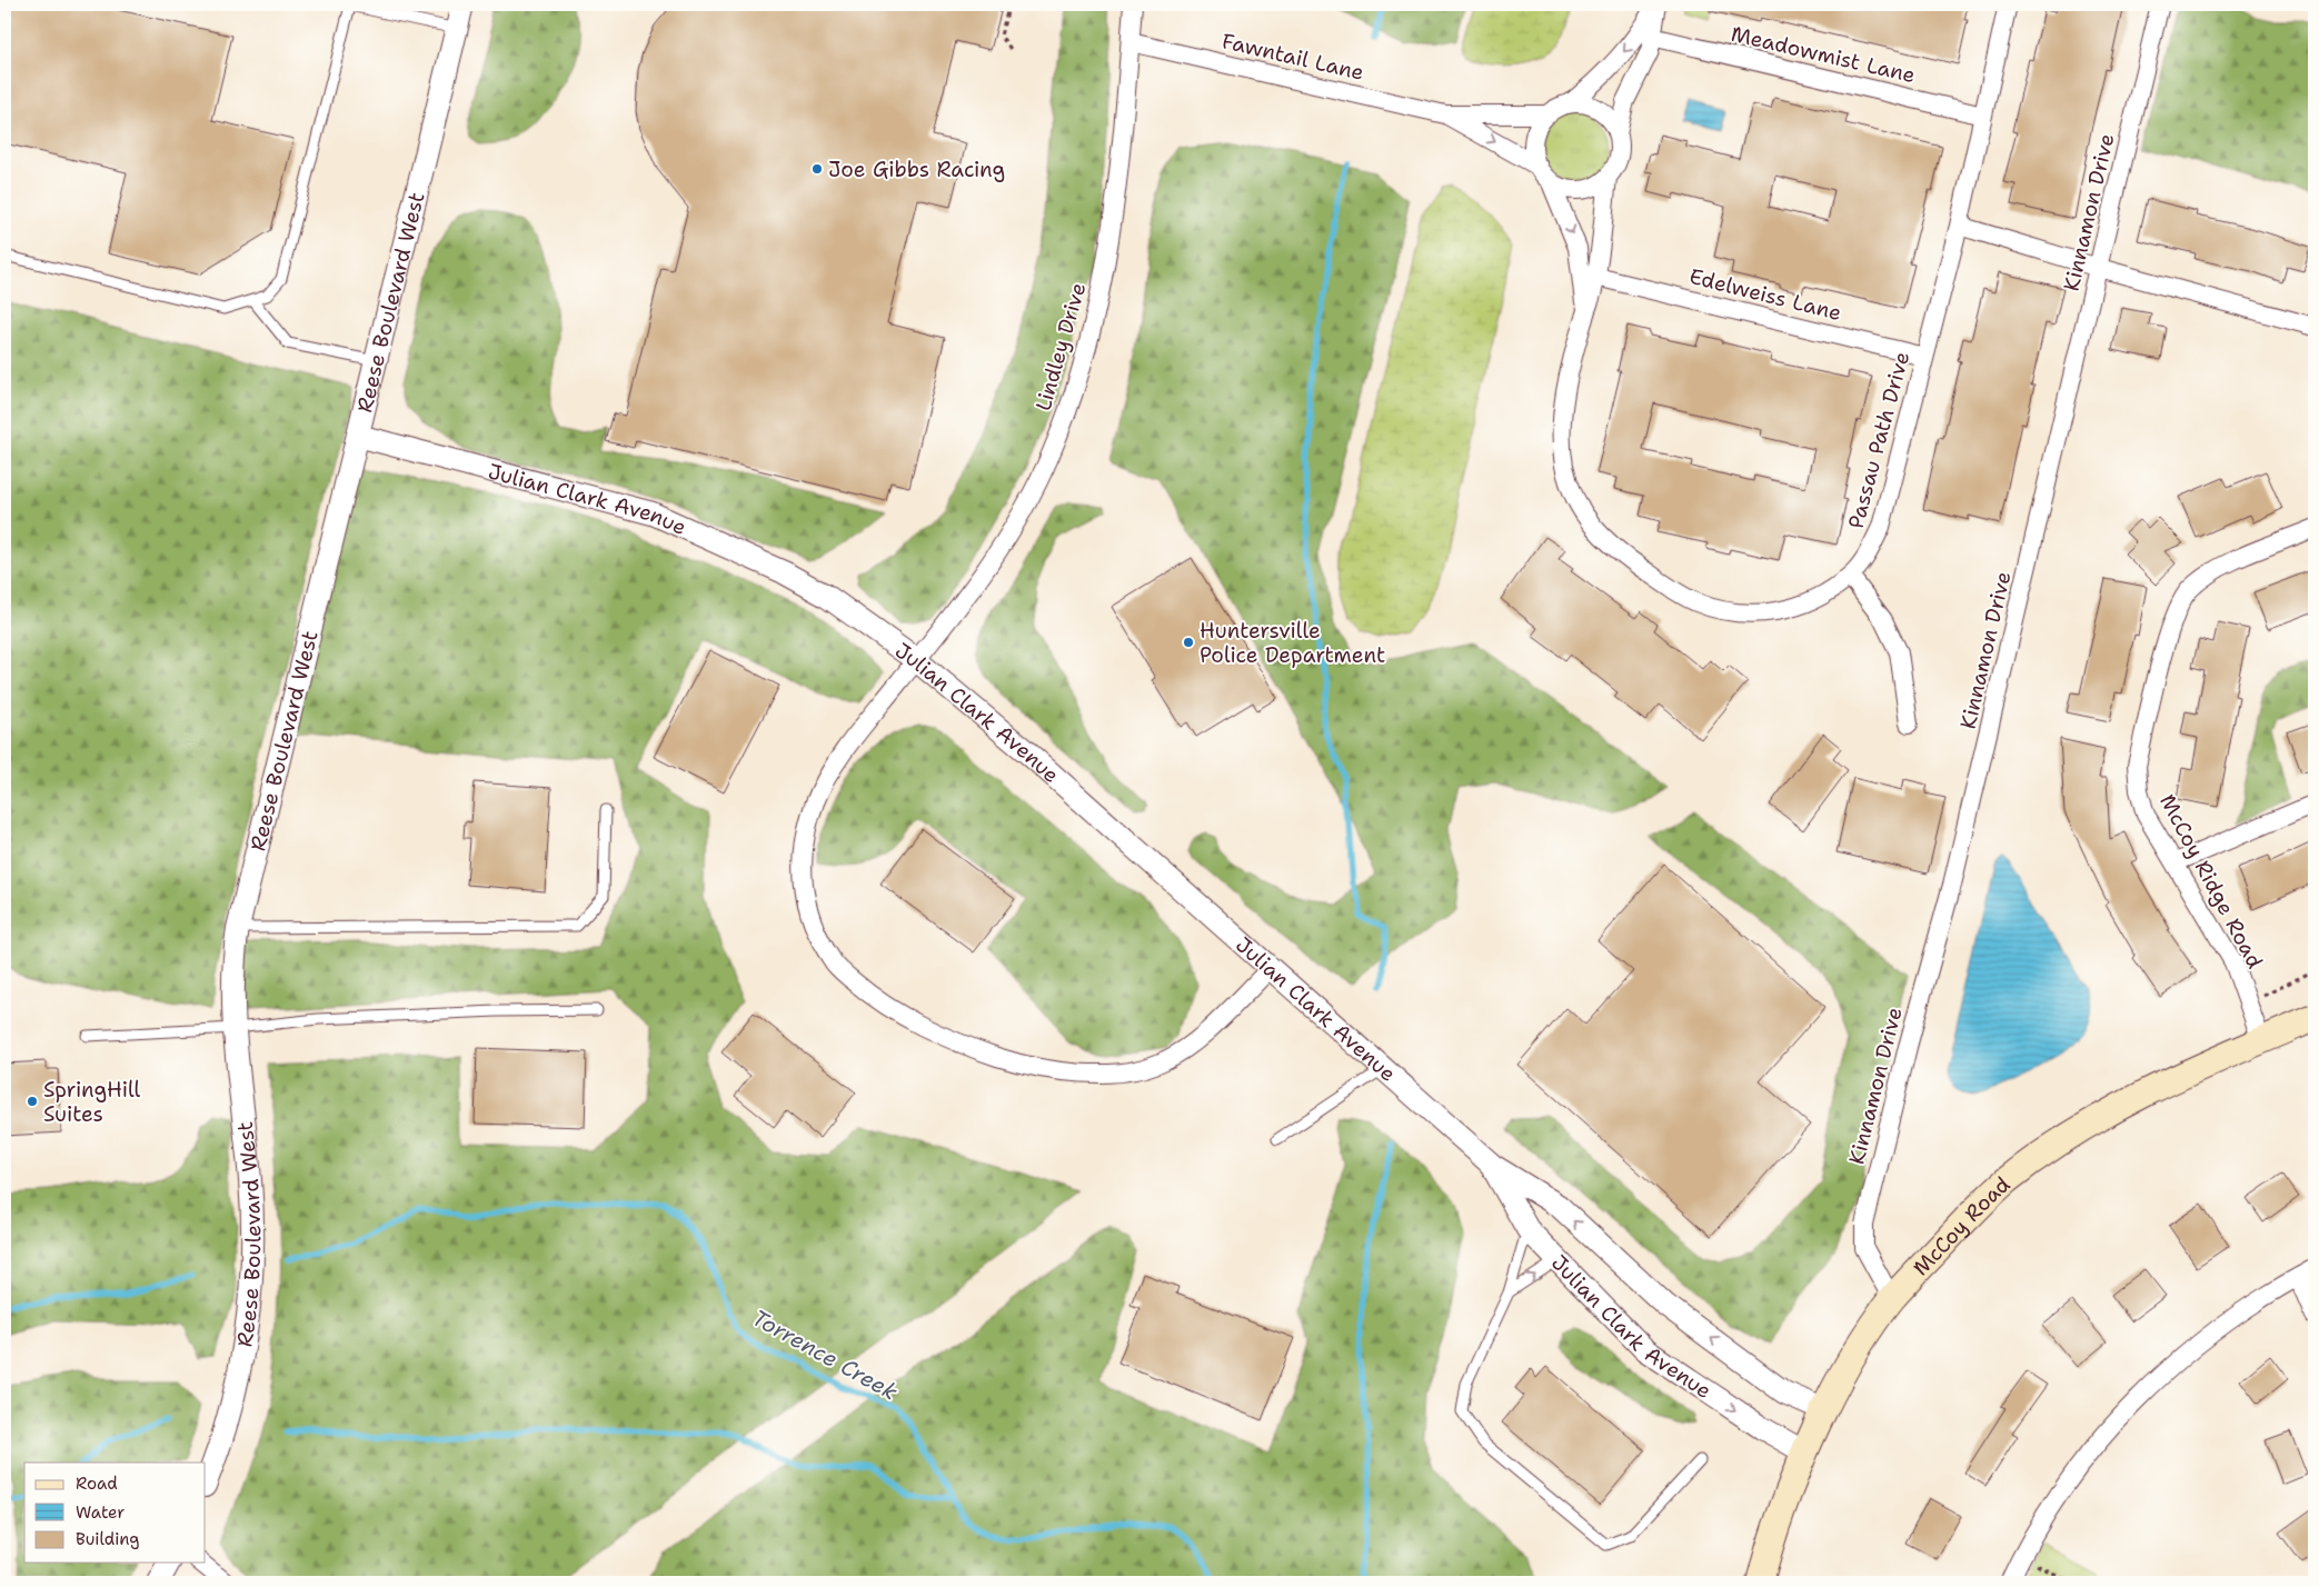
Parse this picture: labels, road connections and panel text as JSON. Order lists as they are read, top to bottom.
{
  "streets": {
    "main road": ["McCoy Road"],
    "street": [
      "Meadowmist Lane",
      "Fawntail Lane",
      "Kinnamon Drive",
      "Edelweiss Lane",
      "Reese Boulevard West",
      "Lindley Drive",
      "Passau Path Drive",
      "Julian Clark Avenue",
      "McCoy Ridge Road"
    ]
  },
  "crossings": [
    ["Meadowmist Lane", "Passau Path Drive"],
    ["Fawntail Lane", "Lindley Drive"],
    ["Fawntail Lane", "Passau Path Drive"],
    ["Kinnamon Drive", "McCoy Road"],
    ["Edelweiss Lane", "Passau Path Drive"],
    ["Reese Boulevard West", "Julian Clark Avenue"],
    ["Lindley Drive", "Julian Clark Avenue"],
    ["Julian Clark Avenue", "McCoy Road"],
    ["McCoy Ridge Road", "McCoy Road"]
  ],
  "water": ["Torrence Creek"],
  "places": ["Joe Gibbs Racing", "Huntersville Police Department", "SpringHill Suites"],
  "legend": ["Road", "Water", "Building"]
}
